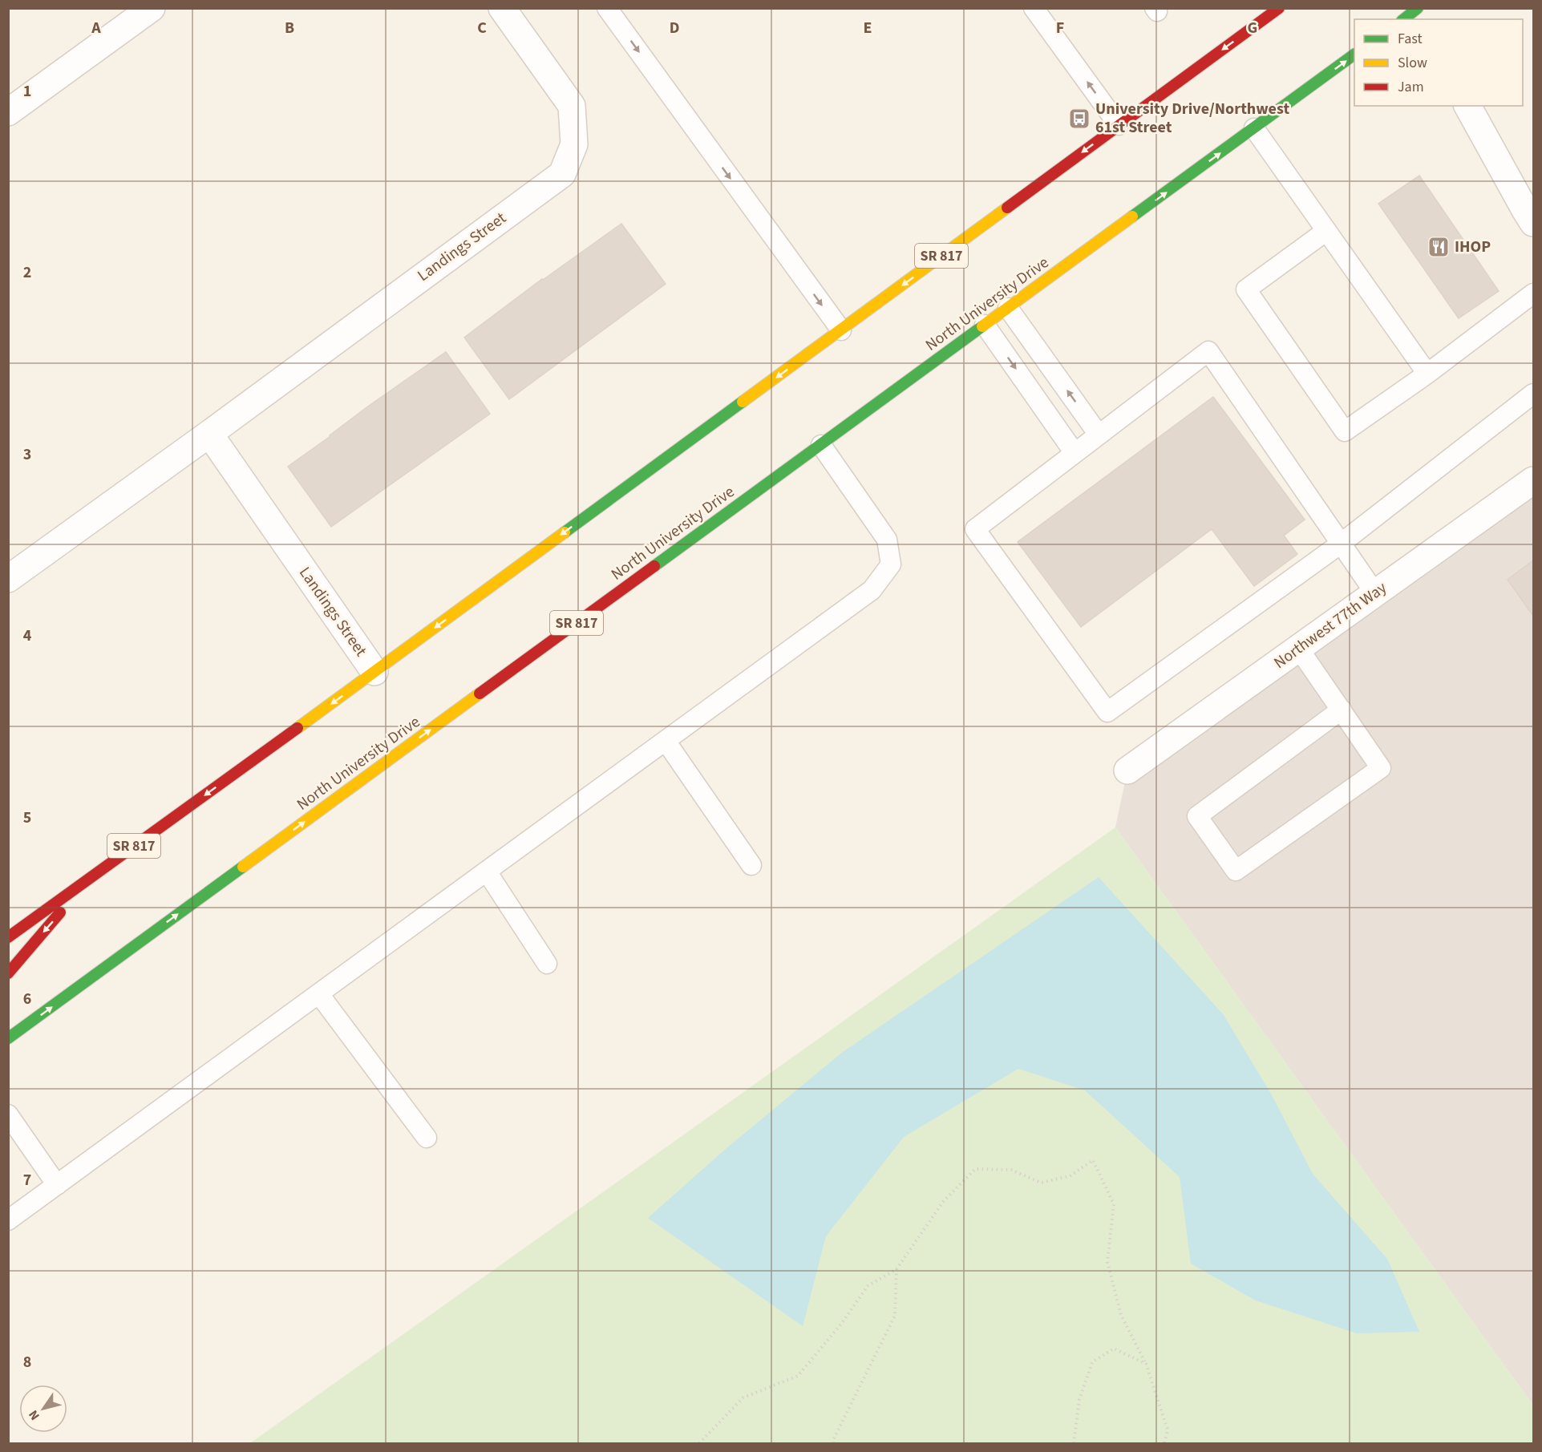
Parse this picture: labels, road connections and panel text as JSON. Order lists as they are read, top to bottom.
{
  "streets": {
    "main road": ["SR 817", "North University Drive"],
    "street": ["Landings Street", "Northwest 77th Way"]
  },
  "crossings": [
    ["Landings Street", "SR 817"]
  ],
  "places": {
    "bus stop": ["University Drive/Northwest 61st Street"],
    "restaurant": ["IHOP"]
  },
  "legend": ["Fast", "Slow", "Jam"],
  "north": "bottom left",
  "grid": {
    "columns": [
      "A",
      "B",
      "C",
      "D",
      "E",
      "F",
      "G"
    ],
    "rows": [
      "1",
      "2",
      "3",
      "4",
      "5",
      "6",
      "7",
      "8"
    ]
  }
}
